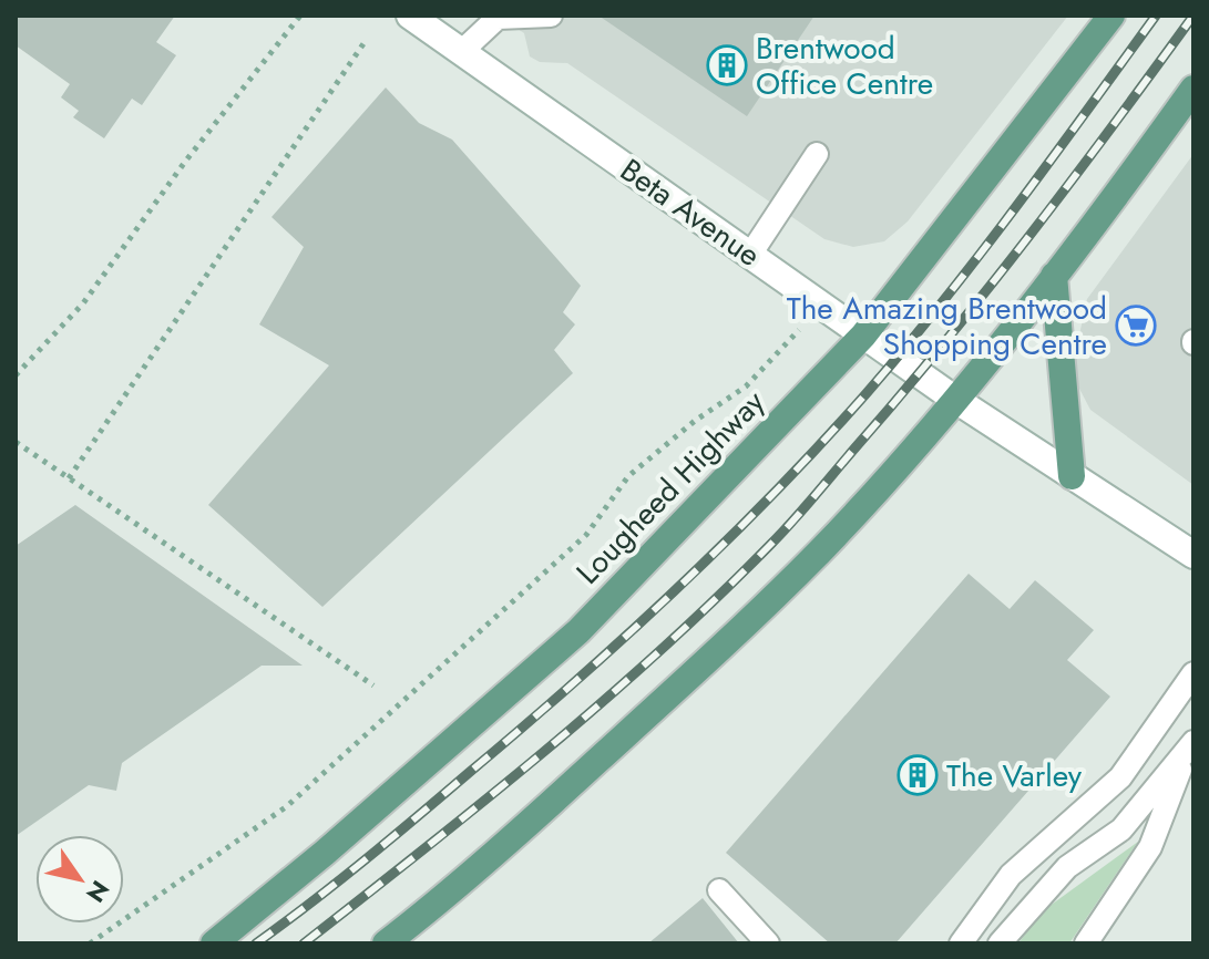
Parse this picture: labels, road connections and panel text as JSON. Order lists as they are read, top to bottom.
{
  "streets": {
    "main road": ["Lougheed Highway"],
    "street": ["Beta Avenue"]
  },
  "crossings": [
    ["Beta Avenue", "Lougheed Highway"]
  ],
  "places": {
    "building": ["Brentwood Office Centre", "The Varley"],
    "supermarket": ["The Amazing Brentwood Shopping Centre"]
  },
  "north": "bottom right"
}
